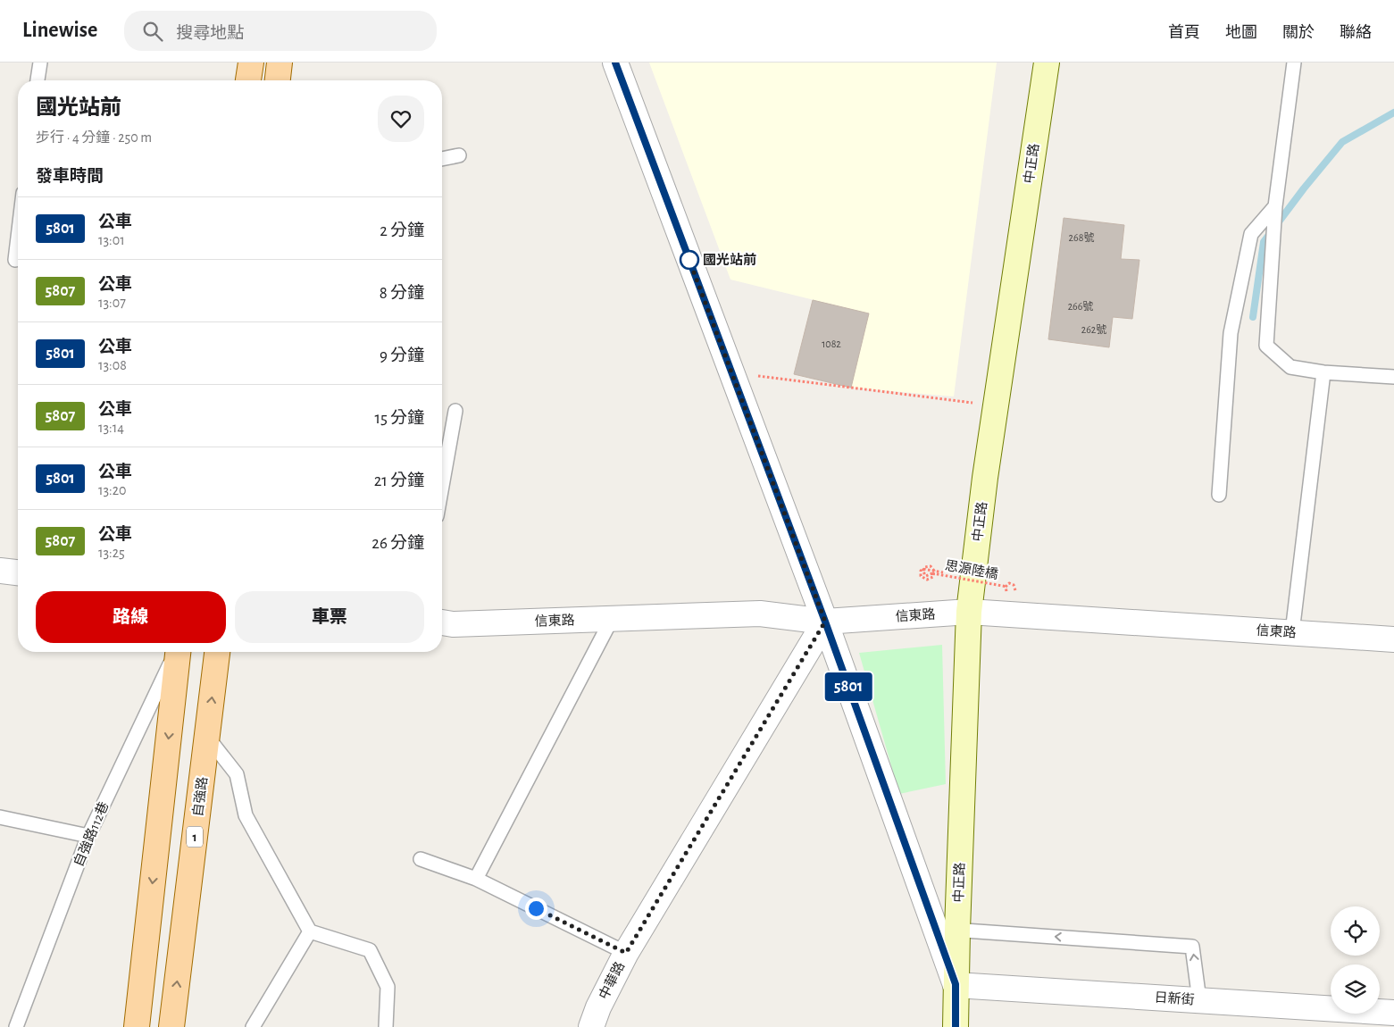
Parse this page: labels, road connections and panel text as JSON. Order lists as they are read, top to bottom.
{
  "streets": {
    "main road": ["中正路", "自強路", "1"],
    "street": ["信東路", "中華路", "日新街"],
    "lane": ["自強路112巷"],
    "path": ["思源陸橋"]
  },
  "crossings": [
    ["中正路", "信東路"],
    ["中正路", "中華路"],
    ["中正路", "日新街"],
    ["信東路", "中華路"]
  ],
  "places": ["國光站前"],
  "lines": ["bus line 5801"],
  "house_numbers": [
    "268號",
    "266號",
    "262號",
    "1082"
  ],
  "page": {
    "header": "Linewise",
    "search": "搜尋地點",
    "nav": [
      "首頁",
      "地圖",
      "關於",
      "聯絡"
    ],
    "on_map": "5801",
    "heading": [
      ["國光站前", "步行 · 4 分鐘 · 250 m"],
      "發車時間"
    ],
    "list": [
      {
        "mark": "5801",
        "name": "公車",
        "note": "13:01",
        "value": "2 分鐘"
      },
      {
        "mark": "5807",
        "name": "公車",
        "note": "13:07",
        "value": "8 分鐘"
      },
      {
        "mark": "5801",
        "name": "公車",
        "note": "13:08",
        "value": "9 分鐘"
      },
      {
        "mark": "5807",
        "name": "公車",
        "note": "13:14",
        "value": "15 分鐘"
      },
      {
        "mark": "5801",
        "name": "公車",
        "note": "13:20",
        "value": "21 分鐘"
      },
      {
        "mark": "5807",
        "name": "公車",
        "note": "13:25",
        "value": "26 分鐘"
      }
    ],
    "buttons": ["路線", "車票"]
  }
}
